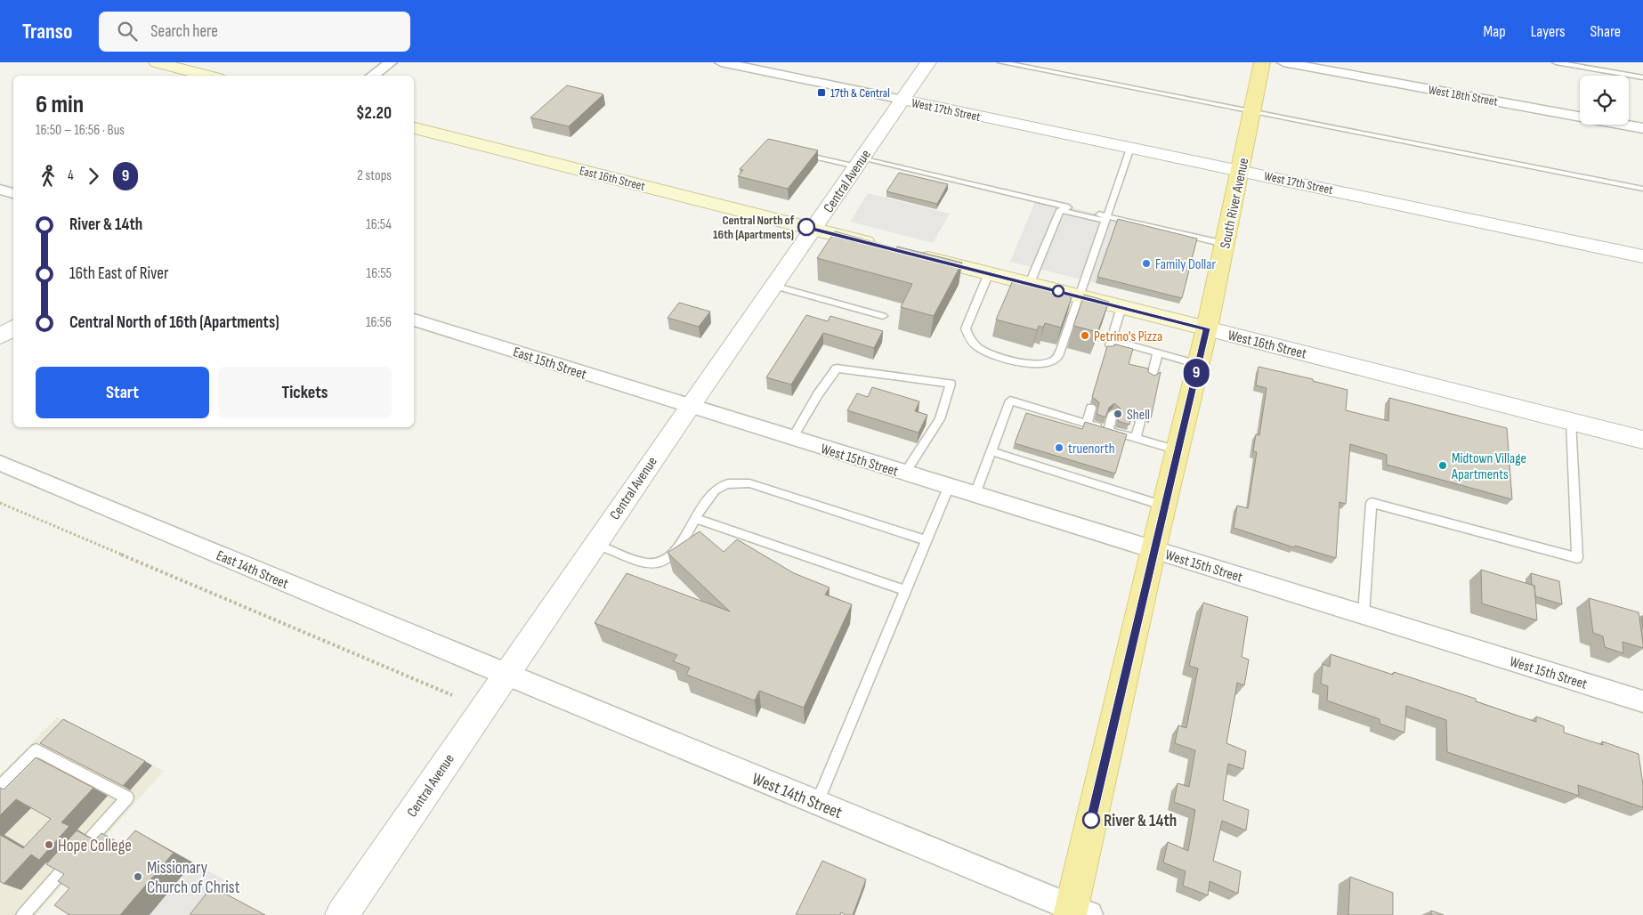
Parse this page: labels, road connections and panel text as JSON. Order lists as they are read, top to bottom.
{
  "streets": {
    "main road": ["East 16th Street", "South River Avenue", "West 16th Street"],
    "street": [
      "West 18th Street",
      "West 17th Street",
      "Central Avenue",
      "East 15th Street",
      "West 15th Street",
      "East 14th Street",
      "West 14th Street"
    ]
  },
  "crossings": [
    ["West 17th Street", "Central Avenue"],
    ["West 17th Street", "South River Avenue"],
    ["East 16th Street", "Central Avenue"],
    ["Central Avenue", "East 15th Street"],
    ["Central Avenue", "West 15th Street"],
    ["Central Avenue", "East 14th Street"],
    ["Central Avenue", "West 14th Street"],
    ["South River Avenue", "West 16th Street"],
    ["South River Avenue", "West 15th Street"],
    ["South River Avenue", "West 14th Street"],
    ["East 15th Street", "West 15th Street"],
    ["East 14th Street", "West 14th Street"]
  ],
  "places": {
    "transit": ["17th & Central"],
    "other": [
      "Central North of 16th (Apartments)",
      "Family Dollar",
      "Petrino's Pizza",
      "Shell",
      "truenorth",
      "Midtown Village Apartments",
      "River & 14th",
      "Hope College",
      "Missionary Church of Christ"
    ]
  },
  "lines": ["bus line 9"],
  "page": {
    "header": "Transo",
    "search": "Search here",
    "nav": ["Map", "Layers", "Share"],
    "on_map": "9",
    "heading": ["6 min", "16:50 – 16:56 · Bus", "$2.20"],
    "legs": ["4", "9", "2 stops"],
    "list": [
      {
        "name": "River & 14th",
        "value": "16:54"
      },
      {
        "name": "16th East of River",
        "value": "16:55"
      },
      {
        "name": "Central North of 16th (Apartments)",
        "value": "16:56"
      }
    ],
    "buttons": ["Start", "Tickets"]
  }
}
